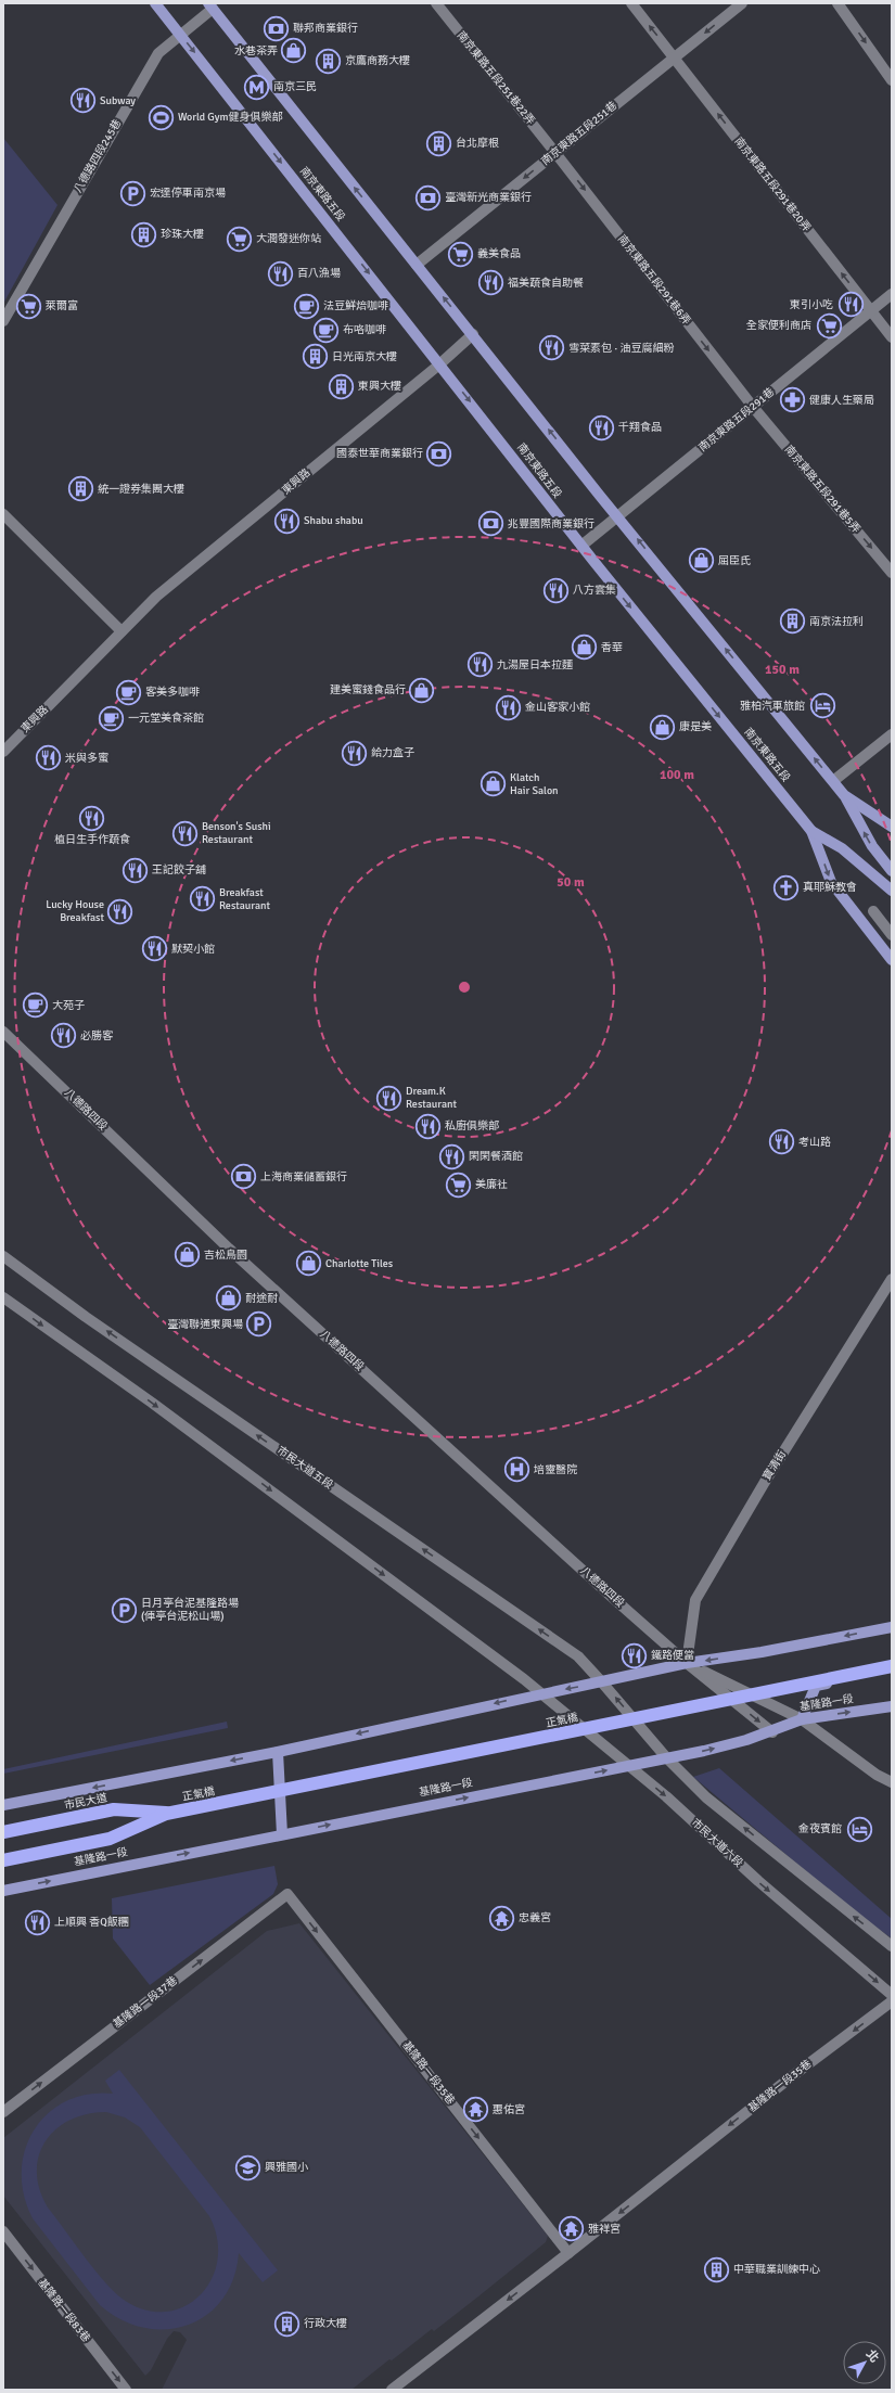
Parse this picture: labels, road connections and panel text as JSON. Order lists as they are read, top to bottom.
{
  "streets": {
    "highway": ["正氣橋", "市民大道"],
    "main road": ["南京東路五段", "基隆路一段"],
    "street": [
      "南京東路五段251巷22弄",
      "南京東路五段251巷",
      "八德路四段245巷",
      "南京東路五段291巷20弄",
      "南京東路五段291巷6弄",
      "南京東路五段291巷",
      "東興路",
      "南京東路五段291巷5弄",
      "八德路四段",
      "寶清街",
      "市民大道五段",
      "市民大道六段",
      "基隆路一段37巷",
      "基隆路一段35巷",
      "基隆路一段83巷"
    ]
  },
  "crossings": [
    ["南京東路五段251巷22弄", "南京東路五段251巷"],
    ["南京東路五段251巷22弄", "南京東路五段291巷6弄"],
    ["南京東路五段251巷", "南京東路五段291巷20弄"],
    ["南京東路五段251巷", "南京東路五段291巷6弄"],
    ["八德路四段245巷", "南京東路五段"],
    ["南京東路五段291巷20弄", "南京東路五段291巷"],
    ["南京東路五段", "南京東路五段291巷"],
    ["南京東路五段", "東興路"],
    ["南京東路五段291巷6弄", "南京東路五段291巷"],
    ["南京東路五段291巷6弄", "南京東路五段291巷5弄"],
    ["南京東路五段291巷", "南京東路五段291巷5弄"],
    ["八德路四段", "寶清街"],
    ["八德路四段", "基隆路一段"],
    ["基隆路一段", "市民大道六段"],
    ["正氣橋", "市民大道"],
    ["基隆路一段37巷", "基隆路一段35巷"]
  ],
  "one_way": [
    "南京東路五段251巷",
    "南京東路五段291巷20弄",
    "南京東路五段291巷6弄",
    "南京東路五段291巷5弄",
    "基隆路一段37巷",
    "基隆路一段83巷"
  ],
  "places": {
    "bank": [
      "聯邦商業銀行",
      "臺灣新光商業銀行",
      "國泰世華商業銀行",
      "兆豐國際商業銀行",
      "上海商業儲蓄銀行"
    ],
    "shop": [
      "水巷茶弄",
      "屈臣氏",
      "香華",
      "建美蜜錢食品行",
      "康是美",
      "Klatch Hair Salon",
      "吉松鳥園",
      "Charlotte Tiles",
      "耐途耐"
    ],
    "building": [
      "京鷹商務大樓",
      "台北摩根",
      "珍珠大樓",
      "日光南京大樓",
      "東興大樓",
      "統一證券集團大樓",
      "南京法拉利",
      "中華職業訓練中心",
      "行政大樓"
    ],
    "metro station": ["南京三民"],
    "restaurant": [
      "Subway",
      "百八漁場",
      "福美蔬食自助餐",
      "東引小吃",
      "雪菜素包 · 油豆腐細粉",
      "千翔食品",
      "Shabu shabu",
      "八方雲集",
      "九湯屋日本拉麵",
      "金山客家小館",
      "給力盒子",
      "米與多蜜",
      "植日生手作蔬食",
      "Benson's Sushi Restaurant",
      "王記餃子舖",
      "Breakfast Restaurant",
      "Lucky House Breakfast",
      "默契小館",
      "必勝客",
      "Dream.K Restaurant",
      "私廚俱樂部",
      "考山路",
      "閑閑餐酒館",
      "鐵路便當",
      "上順興 香Q飯糰"
    ],
    "sports": ["World Gym健身俱樂部"],
    "parking": ["宏達停車南京場", "臺灣聯通東興場", "日月亭台泥基隆路場 (俥亭台泥松山場)"],
    "supermarket": [
      "大潤發迷你站",
      "義美食品",
      "萊爾富",
      "全家便利商店",
      "美廉社"
    ],
    "cafe": [
      "法豆鮮焙咖啡",
      "布咯咖啡",
      "客美多咖啡",
      "一元堂美食茶館",
      "大苑子"
    ],
    "pharmacy": ["健康人生藥局"],
    "hotel": ["雅柏汽車旅館", "金夜賓館"],
    "church": ["真耶穌教會"],
    "hospital": ["培靈醫院"],
    "temple": ["忠義宮", "惠佑宮", "雅祥宮"],
    "school or university": ["興雅國小"]
  },
  "north": "top right",
  "rings": ["150 m", "100 m", "50 m"]
}
